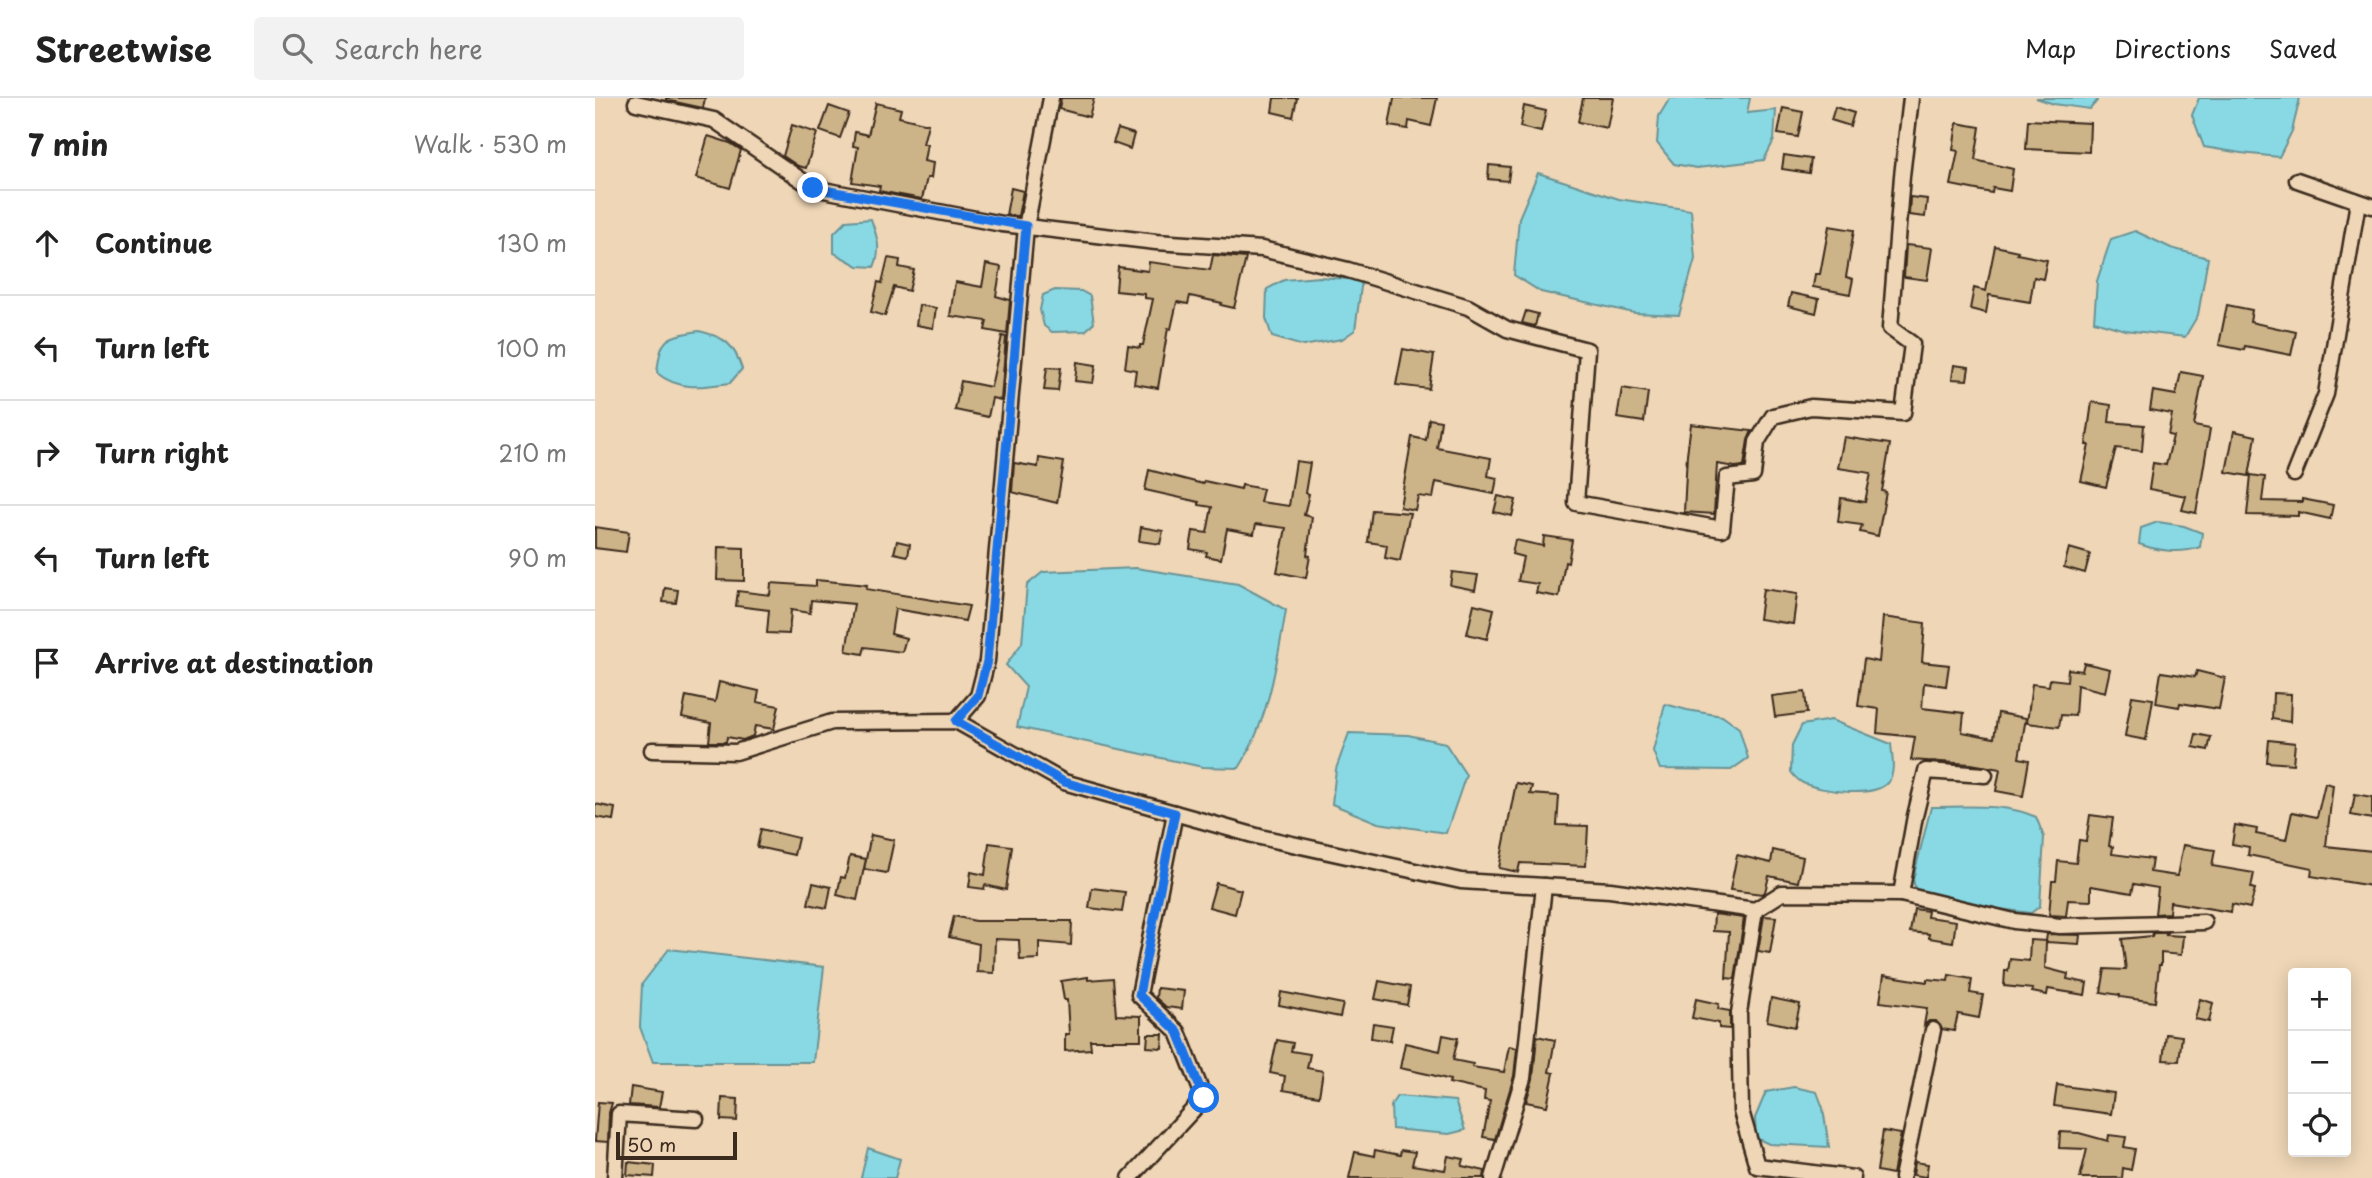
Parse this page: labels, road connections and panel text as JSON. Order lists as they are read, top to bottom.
{
  "scale_bar": "50 m",
  "page": {
    "header": "Streetwise",
    "search": "Search here",
    "nav": ["Map", "Directions", "Saved"],
    "heading": ["7 min", "Walk · 530 m"],
    "list": [
      ["Continue", "130 m"],
      ["Turn left", "100 m"],
      ["Turn right", "210 m"],
      ["Turn left", "90 m"],
      "Arrive at destination"
    ],
    "map_buttons": ["+", "−"],
    "scale": "50 m"
  }
}
